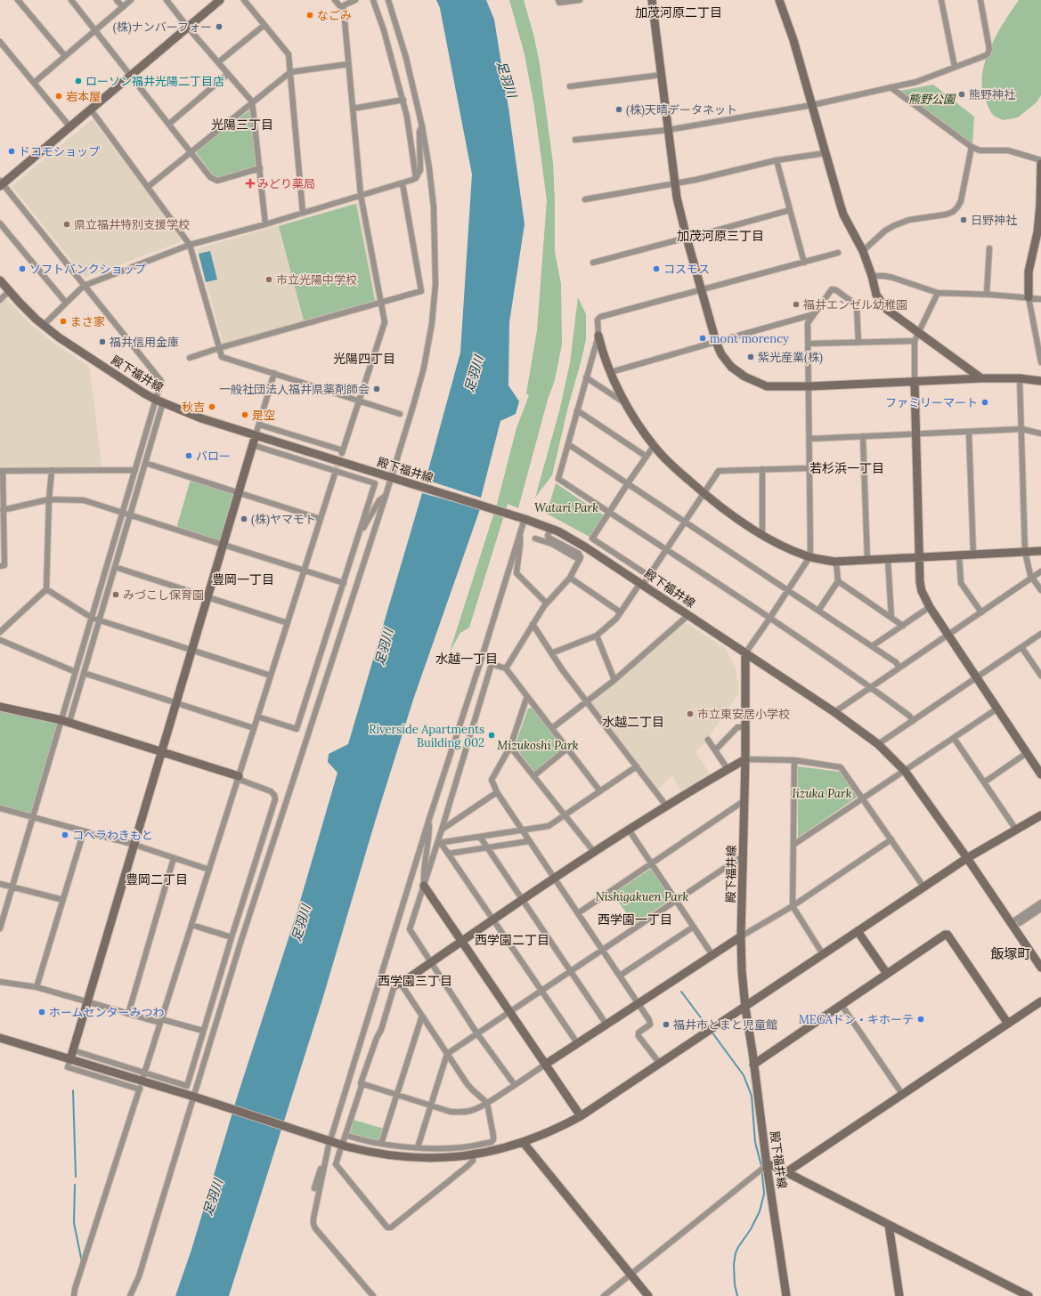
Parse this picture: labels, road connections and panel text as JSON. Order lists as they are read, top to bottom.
{
  "streets": {
    "street": ["殿下福井線"]
  },
  "districts": [
    "加茂河原二丁目",
    "光陽三丁目",
    "加茂河原三丁目",
    "光陽四丁目",
    "若杉浜一丁目",
    "豊岡一丁目",
    "水越一丁目",
    "水越二丁目",
    "豊岡二丁目",
    "西学園一丁目",
    "西学園二丁目",
    "飯塚町",
    "西学園三丁目"
  ],
  "water": ["足羽川"],
  "parks": [
    "熊野公園",
    "Watari Park",
    "Mizukoshi Park",
    "Iizuka Park",
    "Nishigakuen Park"
  ],
  "places": {
    "other": [
      "なごみ",
      "(株)ナンバーフォー",
      "ローソン福井光陽二丁目店",
      "熊野神社",
      "岩本屋",
      "(株)天晴データネット",
      "ドコモショップ",
      "日野神社",
      "県立福井特別支援学校",
      "ソフトバンクショップ",
      "コスモス",
      "市立光陽中学校",
      "福井エンゼル幼稚園",
      "まさ家",
      "mont morency",
      "福井信用金庫",
      "紫光産業(株)",
      "一般社団法人福井県薬剤師会",
      "ファミリーマート",
      "秋吉",
      "是空",
      "バロー",
      "(株)ヤマモト",
      "みづこし保育園",
      "市立東安居小学校",
      "Riverside Apartments Building 002",
      "コペラわきもと",
      "ホームセンターみつわ",
      "MEGAドン・キホーテ",
      "福井市とまと児童館"
    ],
    "health": ["みどり薬局"]
  }
}
